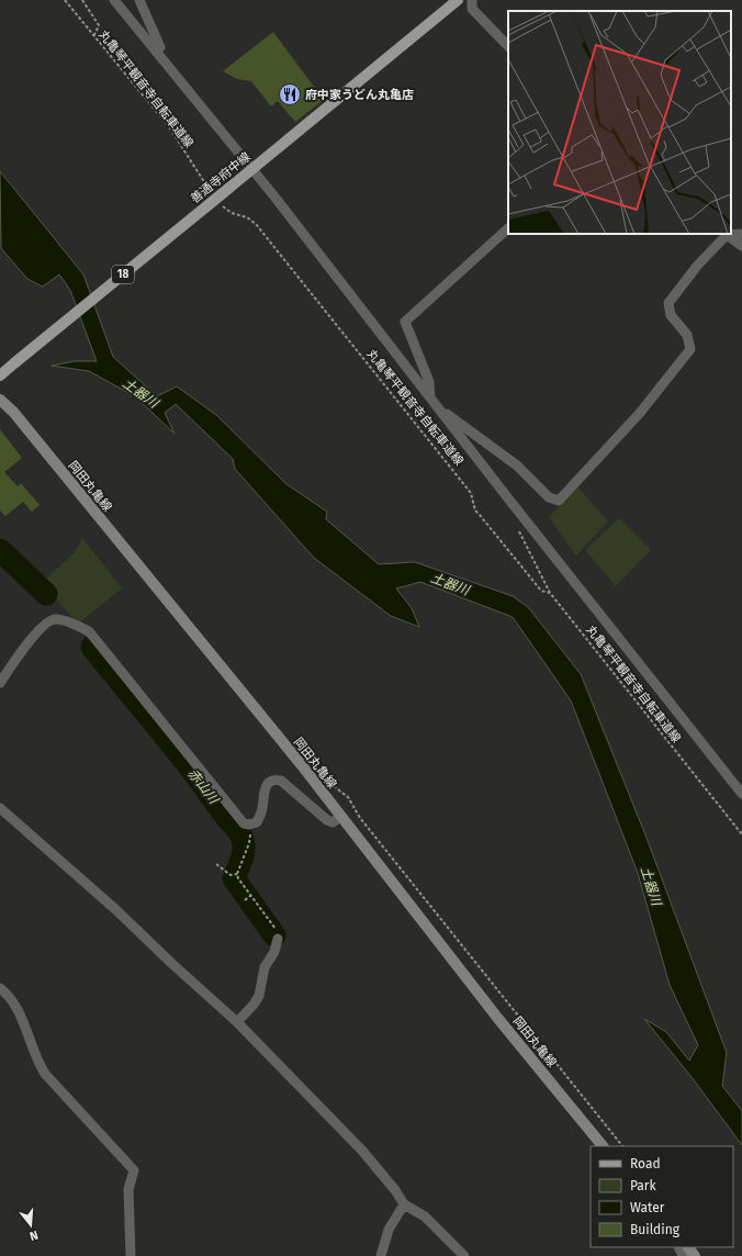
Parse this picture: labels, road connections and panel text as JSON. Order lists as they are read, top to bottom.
{
  "streets": {
    "main road": ["善通寺府中線", "18", "岡田丸亀線"],
    "path": ["丸亀琴平観音寺自転車道線"]
  },
  "water": ["土器川", "赤山川"],
  "places": {
    "restaurant": ["府中家うどん丸亀店"]
  },
  "legend": [
    "Road",
    "Park",
    "Water",
    "Building"
  ],
  "north": "bottom"
}
